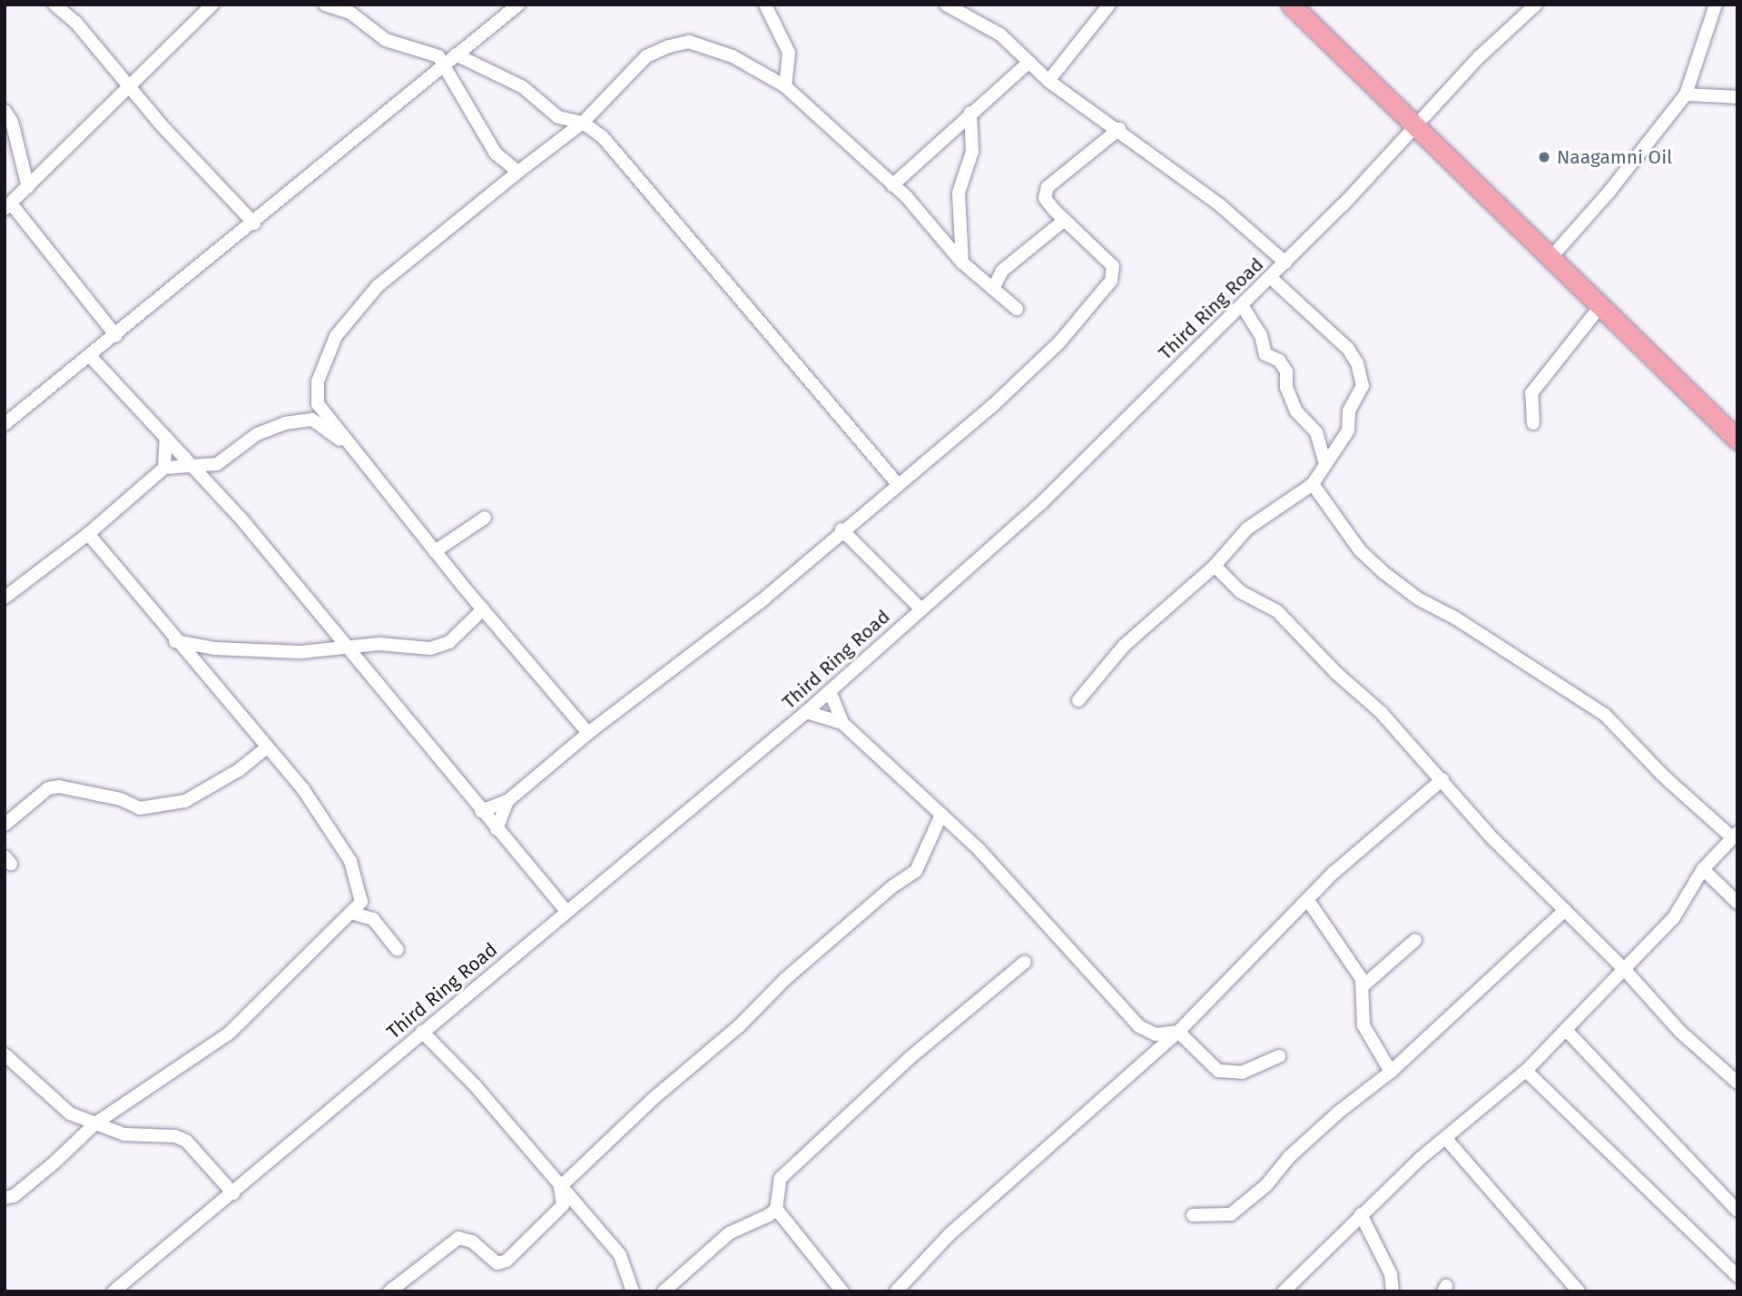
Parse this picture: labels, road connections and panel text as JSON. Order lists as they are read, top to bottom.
{
  "streets": {
    "street": ["Third Ring Road"]
  },
  "places": ["Naagamni Oil"]
}
